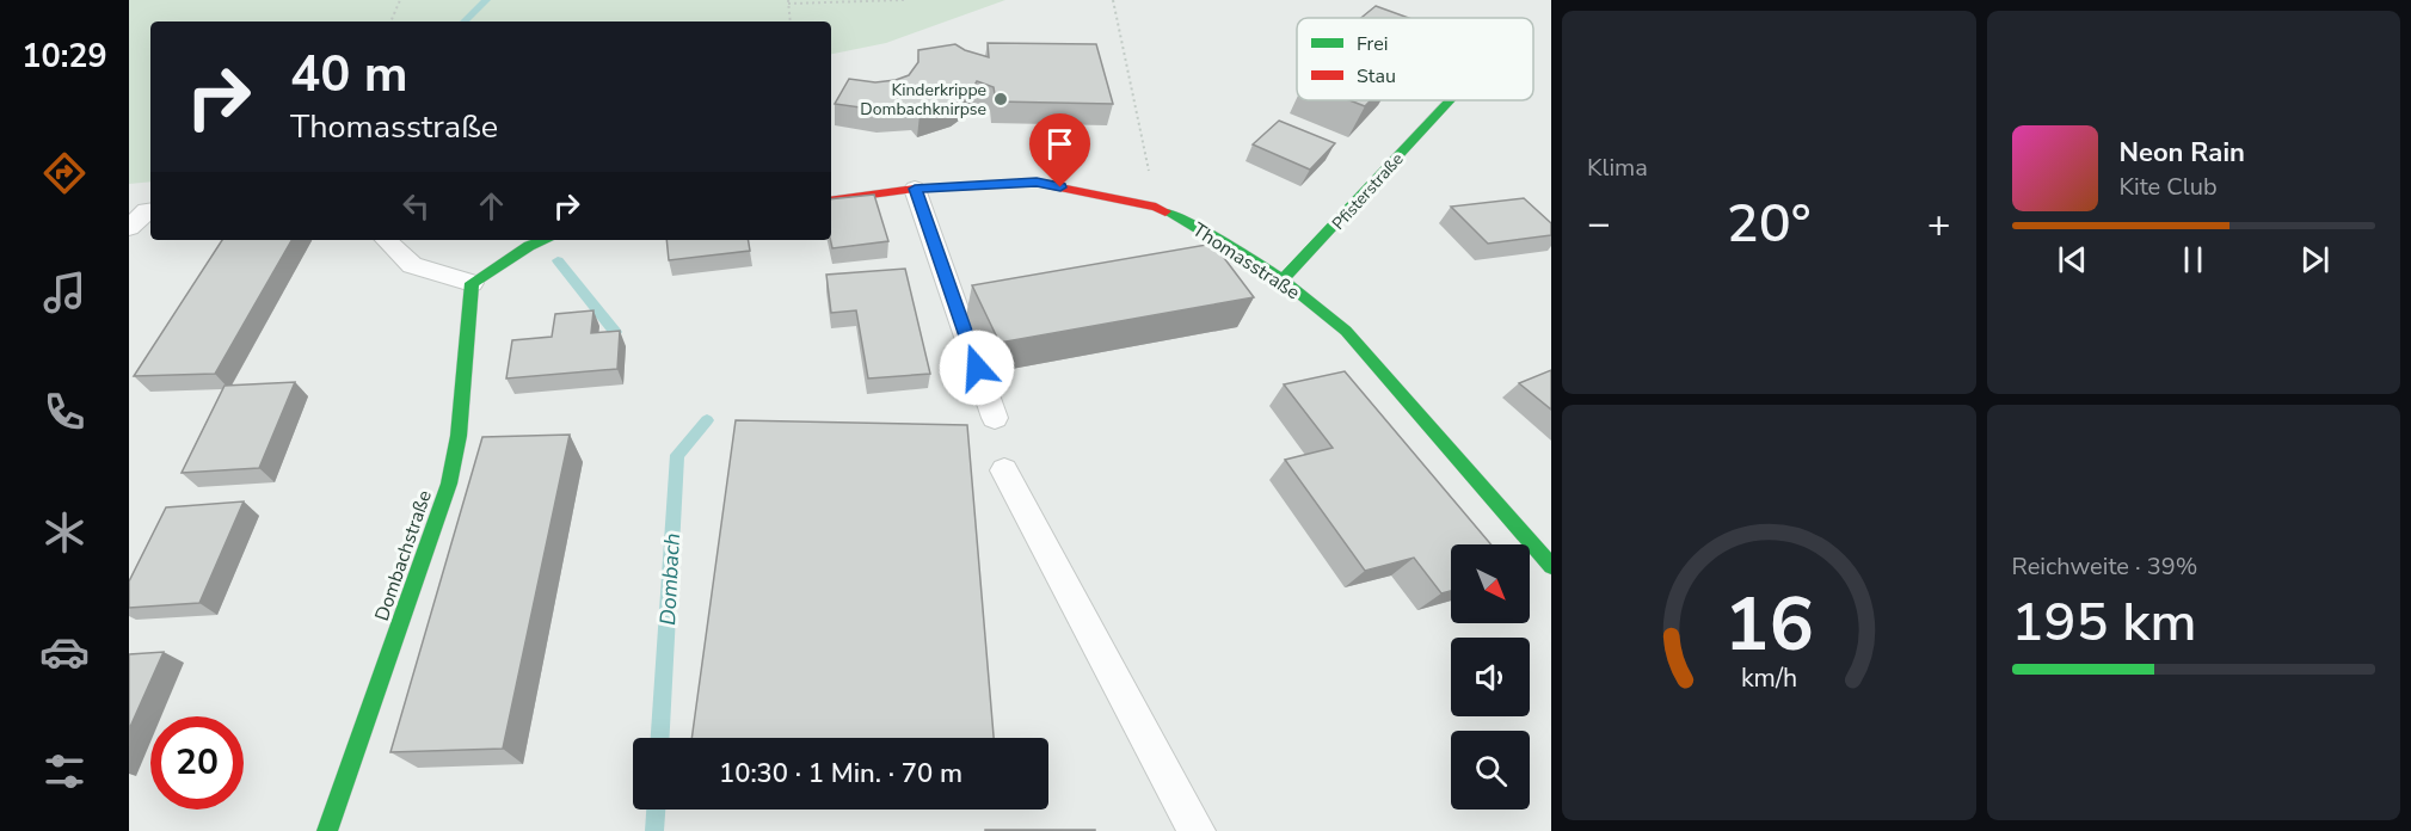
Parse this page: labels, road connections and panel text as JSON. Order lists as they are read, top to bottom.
{
  "streets": {
    "street": ["Pfisterstraße", "Thomasstraße", "Dombachstraße"]
  },
  "crossings": [
    ["Pfisterstraße", "Thomasstraße"]
  ],
  "water": ["Dombach"],
  "places": ["Kinderkrippe Dombachknirpse"],
  "legend": ["Frei", "Stau"],
  "north": "bottom right",
  "page": {
    "tabs": "10:29",
    "tile": [
      "Klima",
      ["Reichweite · 39%", "195 km"]
    ],
    "turn": ["40 m", "Thomasstraße"],
    "song": ["Neon Rain", "Kite Club"],
    "heat": ["−", "20°", "+"],
    "limit": "20",
    "trip": "10:30 · 1 Min. · 70 m",
    "gauge": ["16", "km/h"]
  }
}
